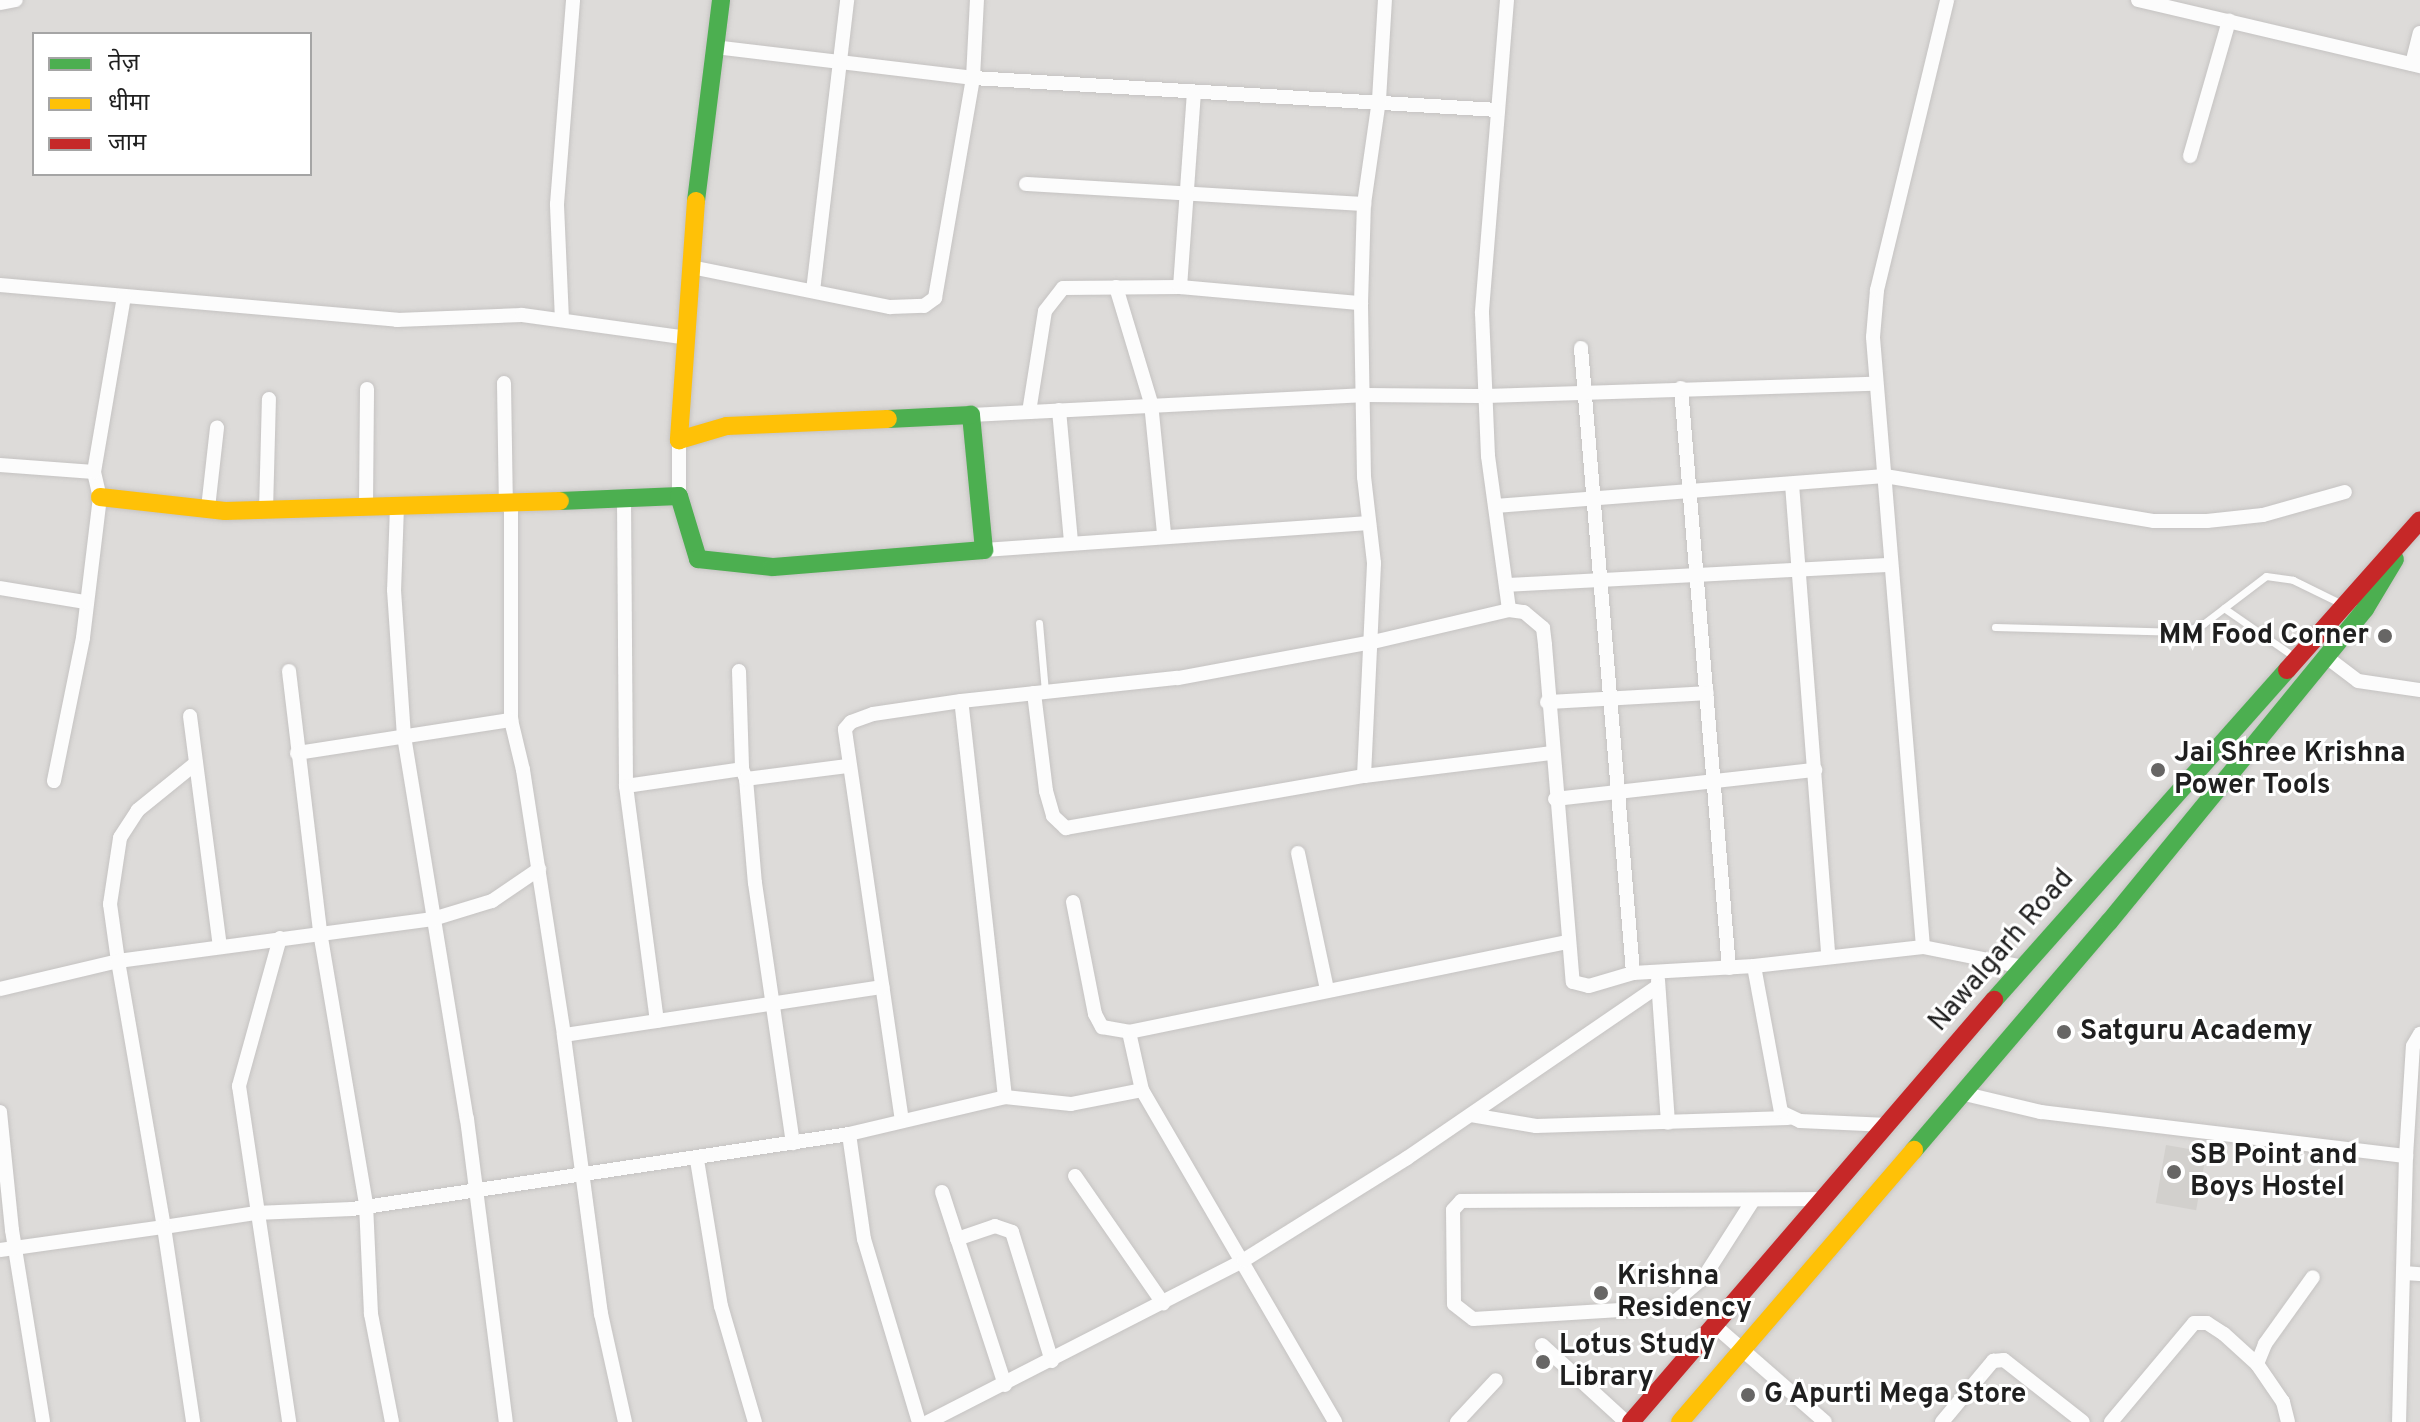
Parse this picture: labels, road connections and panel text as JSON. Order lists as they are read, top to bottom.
{
  "streets": {
    "street": ["Nawalgarh Road"]
  },
  "places": [
    "MM Food Corner",
    "Jai Shree Krishna Power Tools",
    "Satguru Academy",
    "SB Point and Boys Hostel",
    "Krishna Residency",
    "Lotus Study Library",
    "G Apurti Mega Store"
  ],
  "legend": ["तेज़", "धीमा", "जाम"]
}
